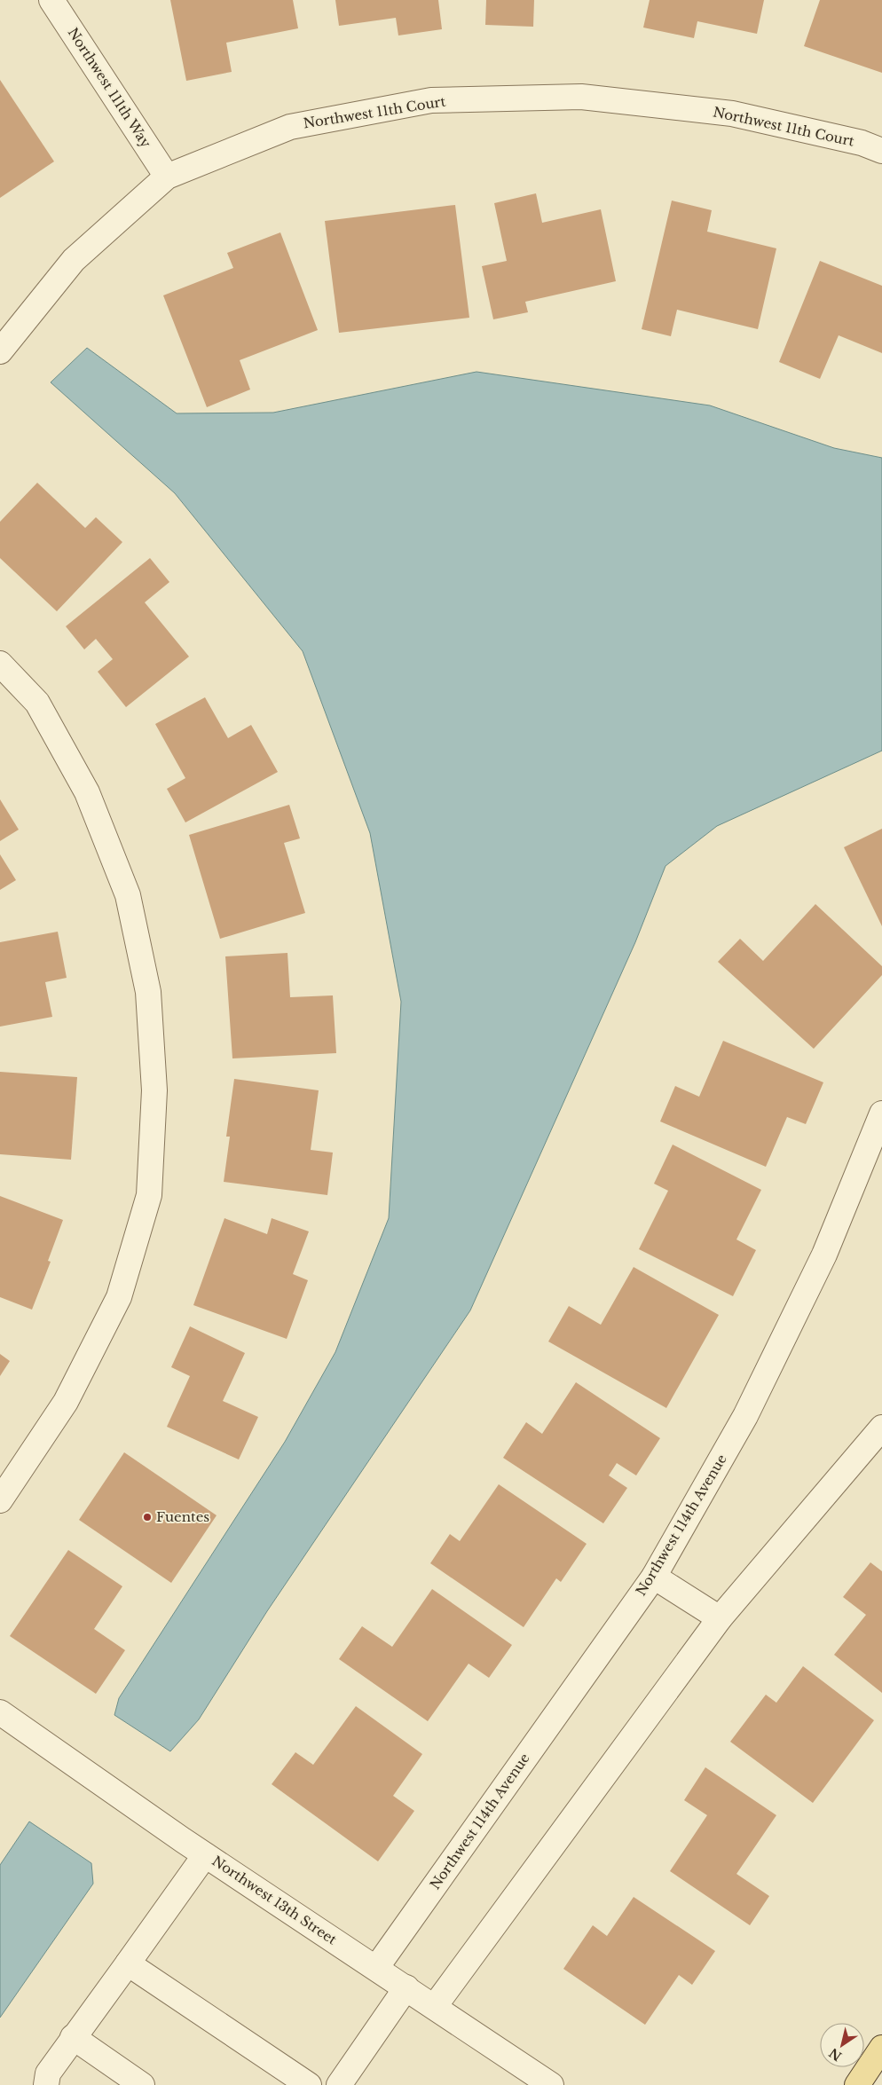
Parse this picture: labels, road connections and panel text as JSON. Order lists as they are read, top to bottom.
{
  "streets": {
    "street": [
      "Northwest 111th Way",
      "Northwest 11th Court",
      "Northwest 114th Avenue",
      "Northwest 13th Street"
    ]
  },
  "crossings": [
    ["Northwest 111th Way", "Northwest 11th Court"],
    ["Northwest 114th Avenue", "Northwest 13th Street"]
  ],
  "places": ["Fuentes"],
  "north": "bottom left"
}
